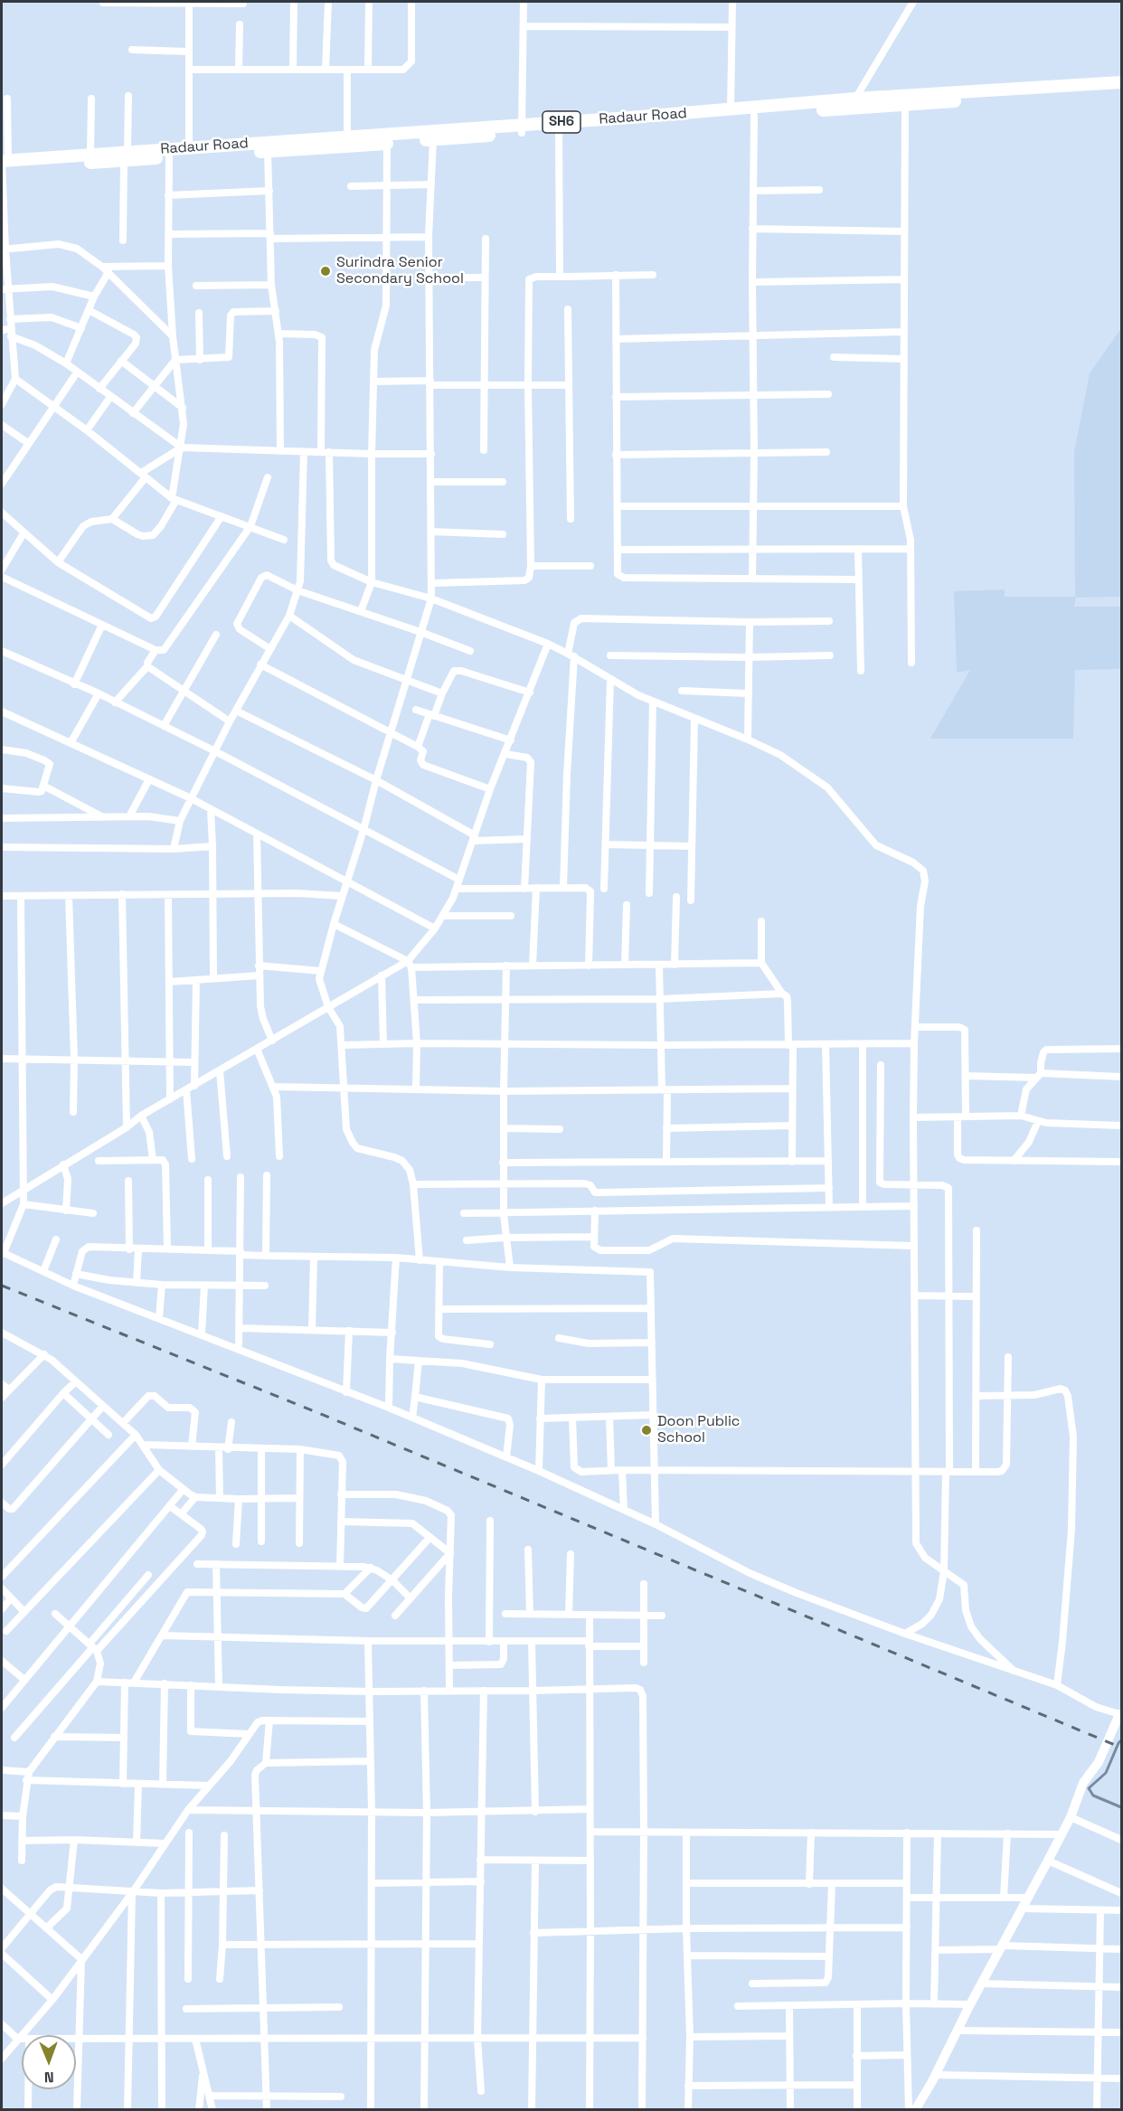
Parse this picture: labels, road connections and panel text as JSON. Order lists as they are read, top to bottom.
{
  "streets": {
    "main road": ["Radaur Road", "SH6"]
  },
  "places": ["Surindra Senior Secondary School", "Doon Public School"],
  "north": "bottom"
}
